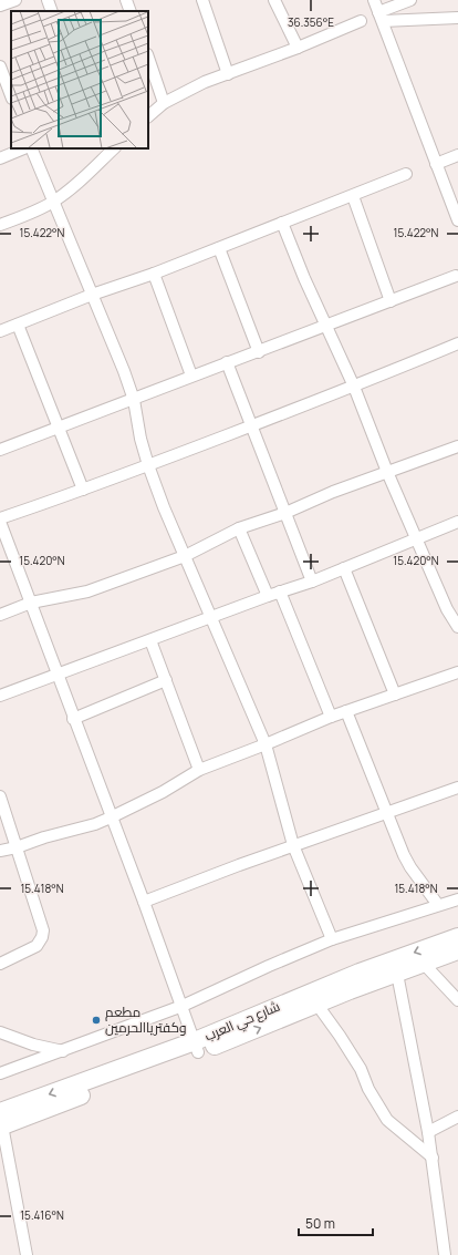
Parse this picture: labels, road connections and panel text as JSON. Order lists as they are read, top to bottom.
{
  "streets": {
    "main road": ["شارع حي العرب"]
  },
  "places": ["مطعم وكفترياالحرمين"],
  "scale_bar": "50 m",
  "coordinates": [
    "36.356°E",
    "15.422°N",
    "15.420°N",
    "15.418°N",
    "15.416°N"
  ]
}
